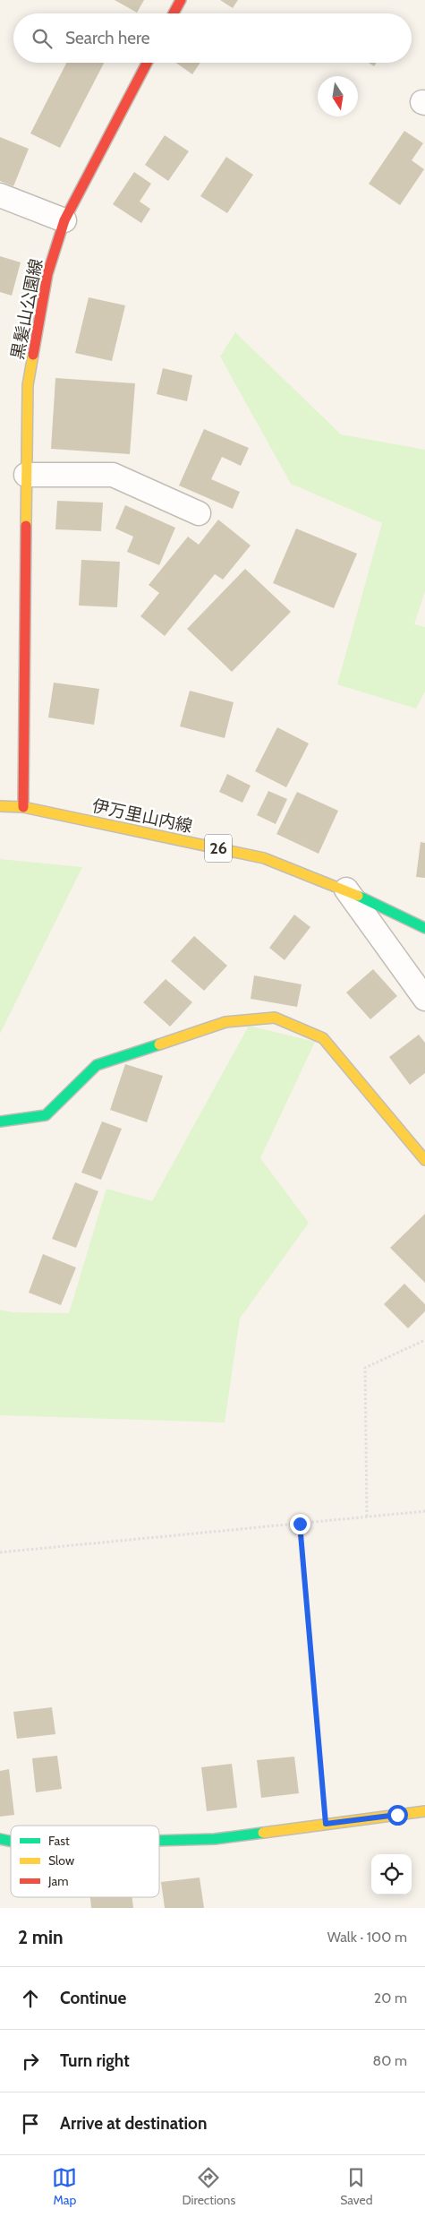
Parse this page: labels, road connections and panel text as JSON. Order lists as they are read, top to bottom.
{
  "streets": {
    "main road": ["黒髪山公園線", "伊万里山内線", "26"]
  },
  "crossings": [
    ["黒髪山公園線", "伊万里山内線"]
  ],
  "legend": ["Fast", "Slow", "Jam"],
  "north": "bottom",
  "page": {
    "search": "Search here",
    "heading": ["2 min", "Walk · 100 m"],
    "list": [
      ["Continue", "20 m"],
      ["Turn right", "80 m"],
      "Arrive at destination"
    ],
    "nav": ["Map", "Directions", "Saved"]
  }
}
